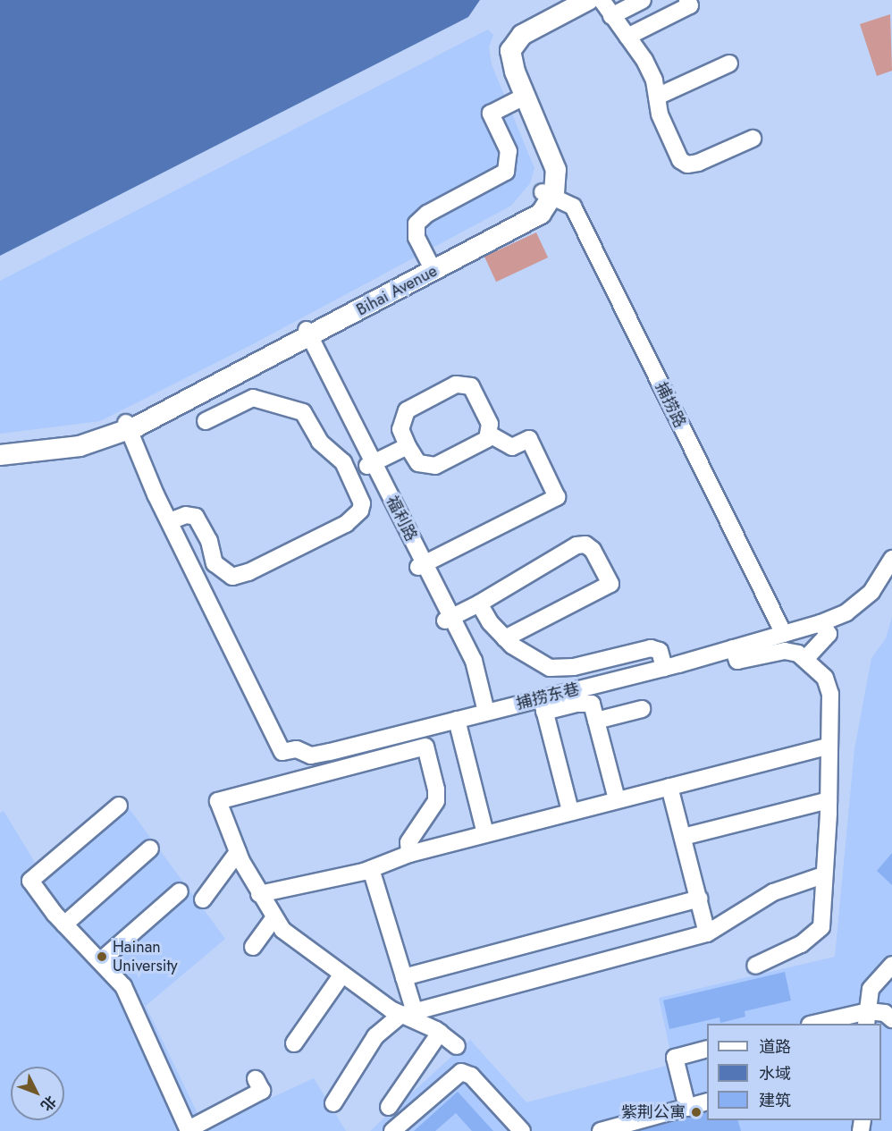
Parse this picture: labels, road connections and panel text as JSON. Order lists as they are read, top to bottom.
{
  "streets": {
    "main road": ["Bihai Avenue"],
    "street": ["捕捞路", "福利路", "捕捞东巷"]
  },
  "crossings": [
    ["Bihai Avenue", "捕捞路"],
    ["Bihai Avenue", "福利路"],
    ["捕捞路", "捕捞东巷"],
    ["福利路", "捕捞东巷"]
  ],
  "places": ["Hainan University", "紫荆公寓"],
  "legend": ["道路", "水域", "建筑"],
  "north": "bottom right"
}
